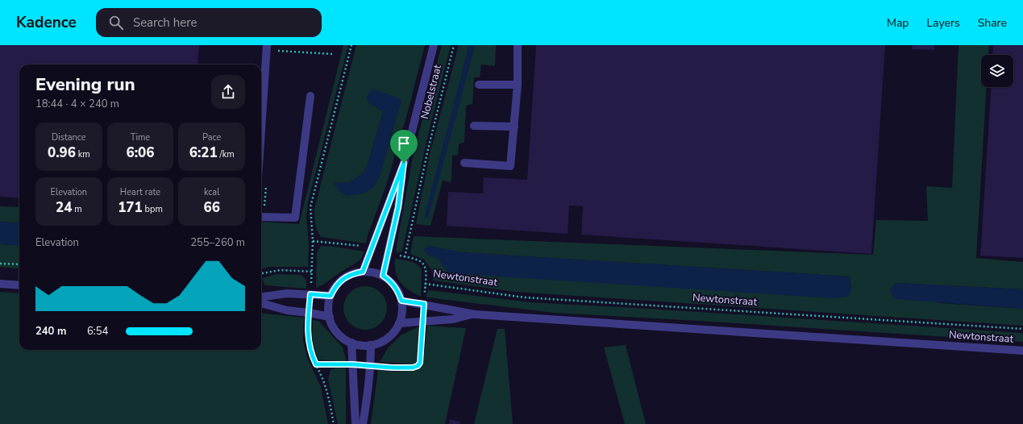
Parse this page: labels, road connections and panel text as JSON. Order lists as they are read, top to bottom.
{
  "streets": {
    "street": ["Nobelstraat", "Newtonstraat"]
  },
  "crossings": [
    ["Nobelstraat", "Newtonstraat"]
  ],
  "page": {
    "header": "Kadence",
    "search": "Search here",
    "nav": ["Map", "Layers", "Share"],
    "heading": ["Evening run", "18:44 · 4 × 240 m"],
    "stats": [
      ["Distance", "0.96 km"],
      ["Time", "6:06"],
      ["Pace", "6:21 /km"],
      ["Elevation", "24 m"],
      ["Heart rate", "171 bpm"],
      ["kcal", "66"]
    ],
    "chart": ["Elevation", "255–260 m"],
    "list": [
      {
        "name": "240 m",
        "note": "6:54"
      }
    ]
  }
}
